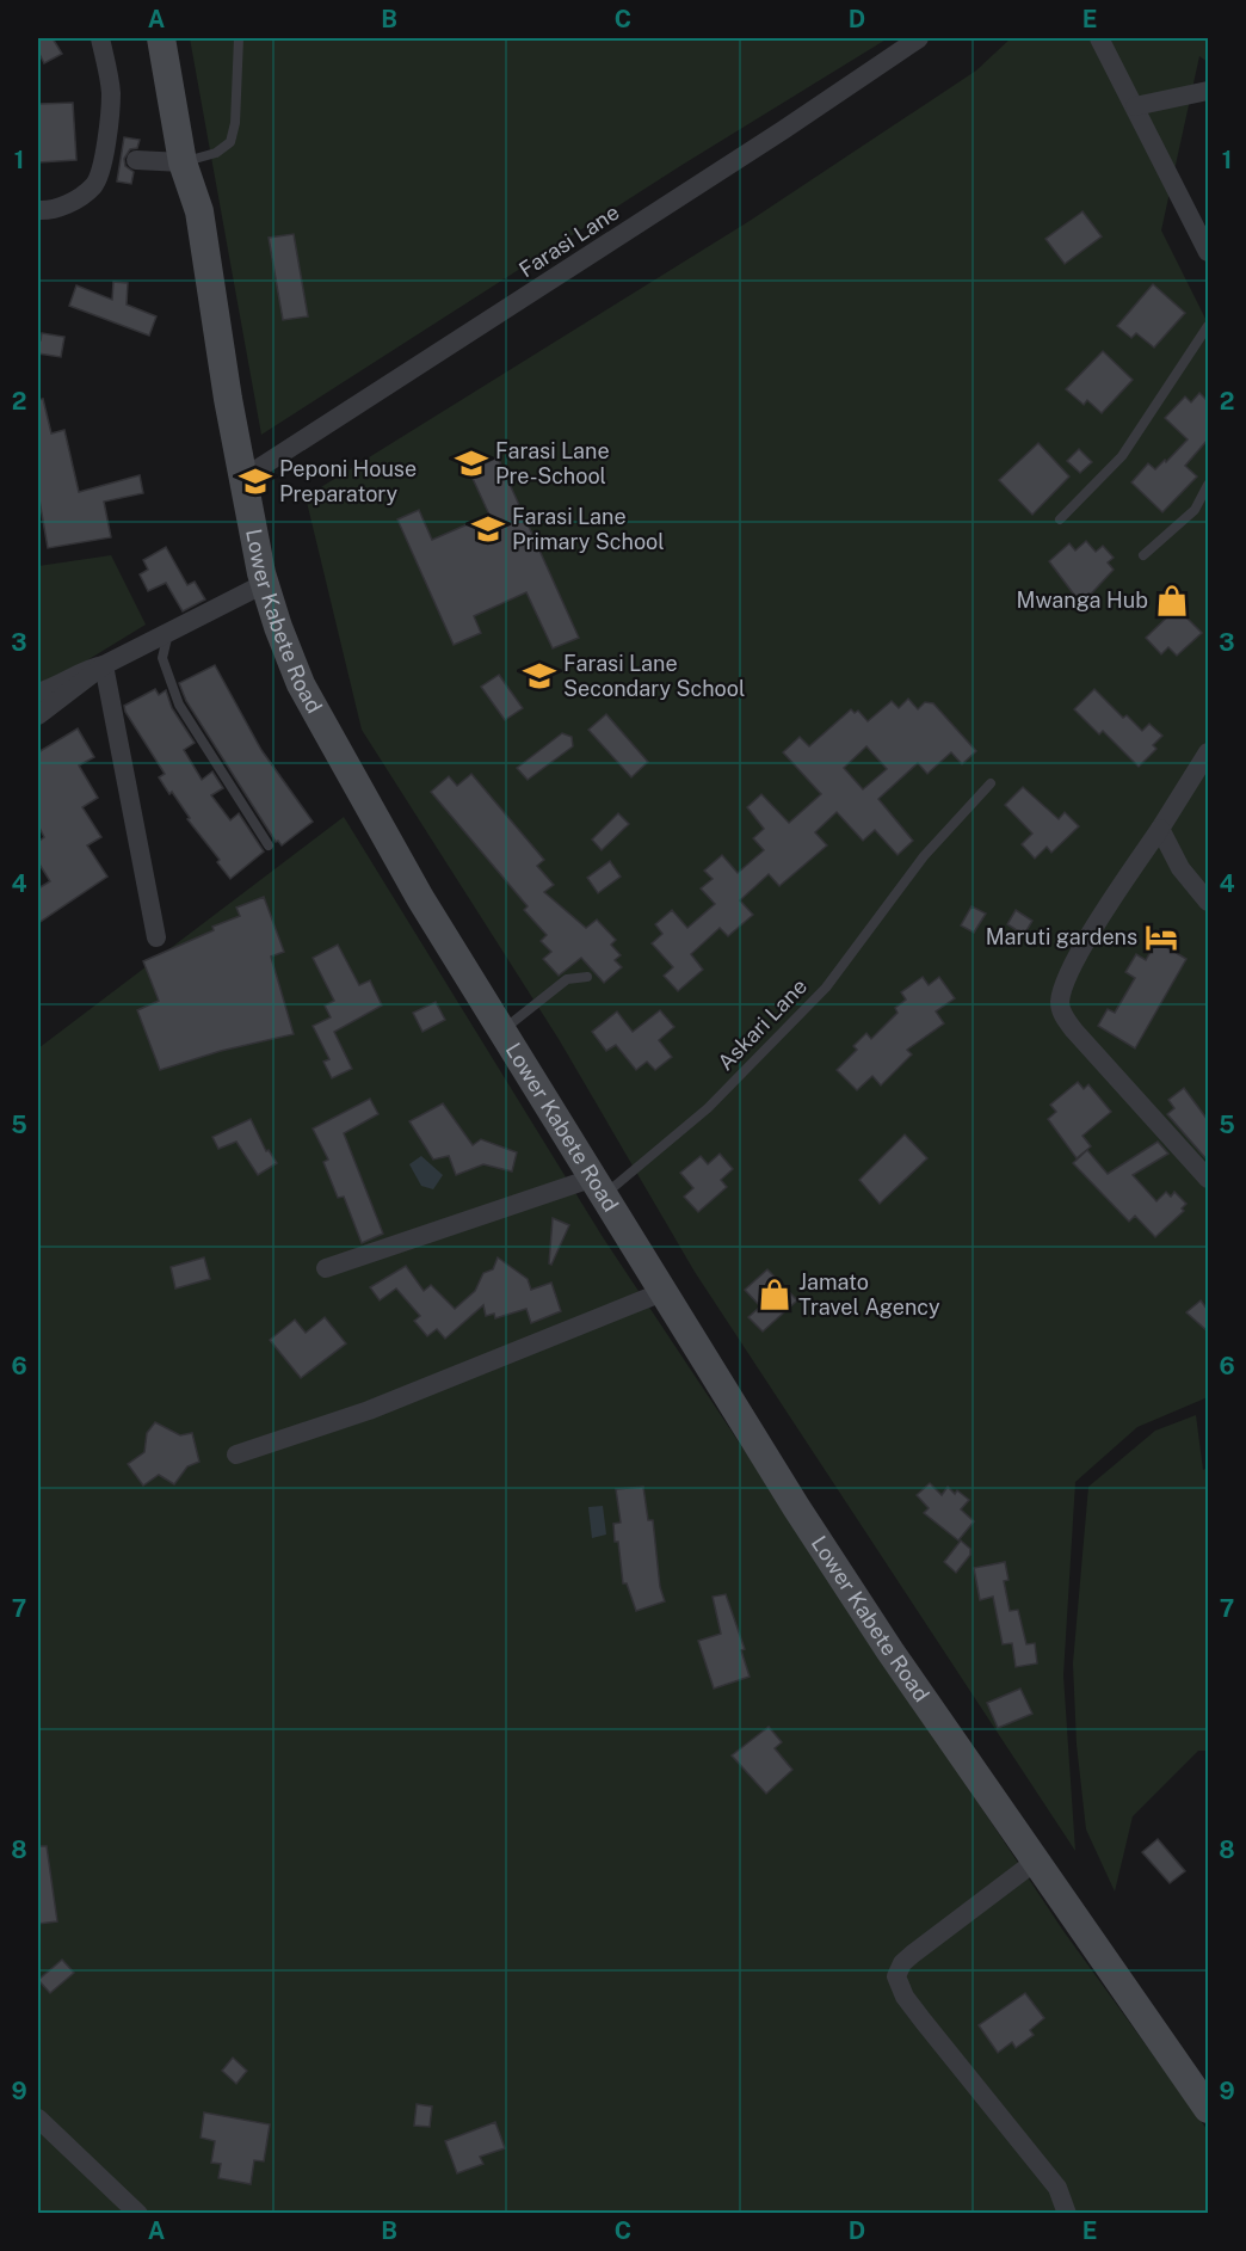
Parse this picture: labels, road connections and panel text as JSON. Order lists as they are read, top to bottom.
{
  "streets": {
    "main road": ["Lower Kabete Road"],
    "street": ["Farasi Lane"],
    "lane": ["Askari Lane"]
  },
  "crossings": [
    ["Farasi Lane", "Lower Kabete Road"],
    ["Lower Kabete Road", "Askari Lane"]
  ],
  "places": {
    "school or university": [
      "Farasi Lane Pre-School",
      "Peponi House Preparatory",
      "Farasi Lane Primary School",
      "Farasi Lane Secondary School"
    ],
    "shop": ["Mwanga Hub", "Jamato Travel Agency"],
    "hotel": ["Maruti gardens"]
  },
  "grid": {
    "columns": [
      "A",
      "B",
      "C",
      "D",
      "E"
    ],
    "rows": [
      "1",
      "2",
      "3",
      "4",
      "5",
      "6",
      "7",
      "8",
      "9"
    ]
  }
}
